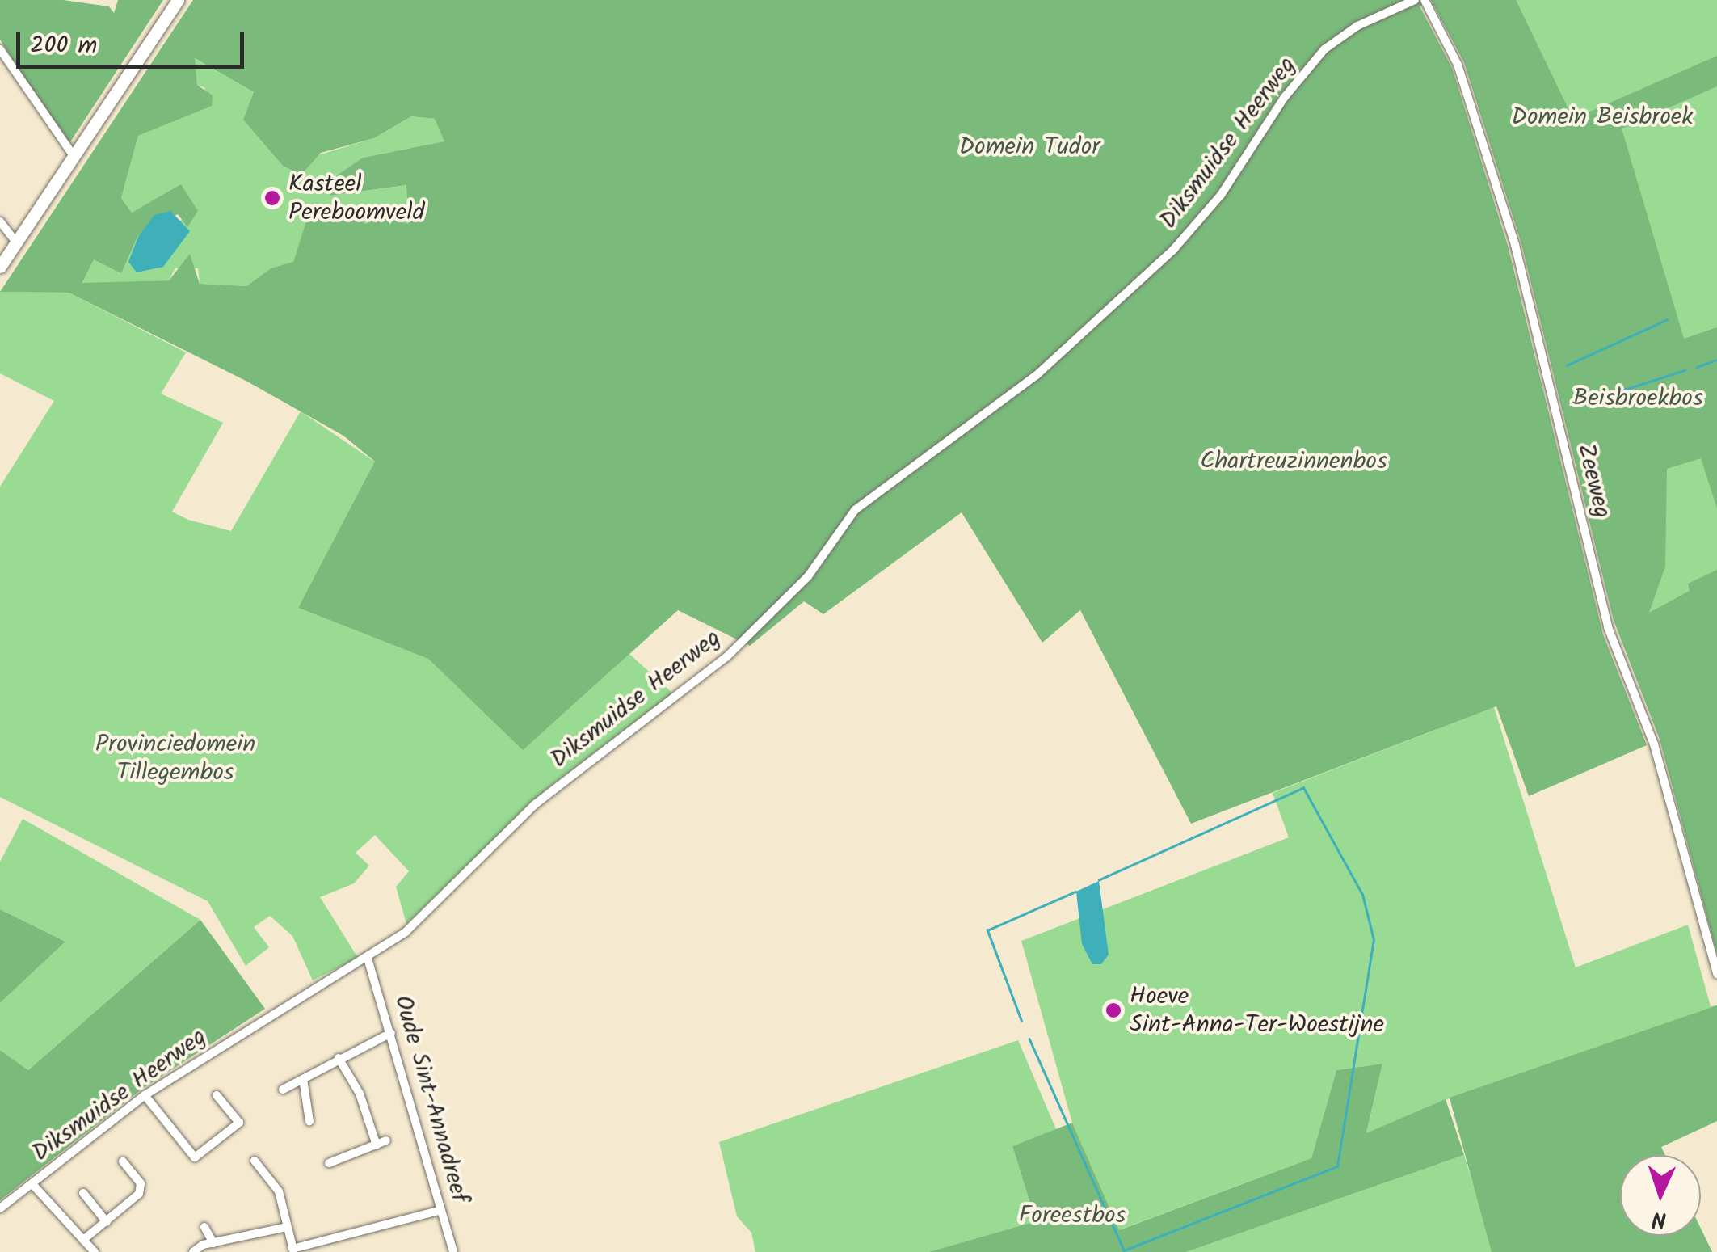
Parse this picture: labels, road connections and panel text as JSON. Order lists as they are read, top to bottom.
{
  "streets": {
    "street": ["Diksmuidse Heerweg", "Zeeweg", "Oude Sint-Annadreef"]
  },
  "crossings": [
    ["Diksmuidse Heerweg", "Oude Sint-Annadreef"]
  ],
  "parks": [
    "Domein Beisbroek",
    "Domein Tudor",
    "Beisbroekbos",
    "Chartreuzinnenbos",
    "Provinciedomein Tillegembos",
    "Foreestbos"
  ],
  "places": ["Kasteel Pereboomveld", "Hoeve Sint-Anna-Ter-Woestijne"],
  "scale_bar": "200 m",
  "north": "bottom"
}
